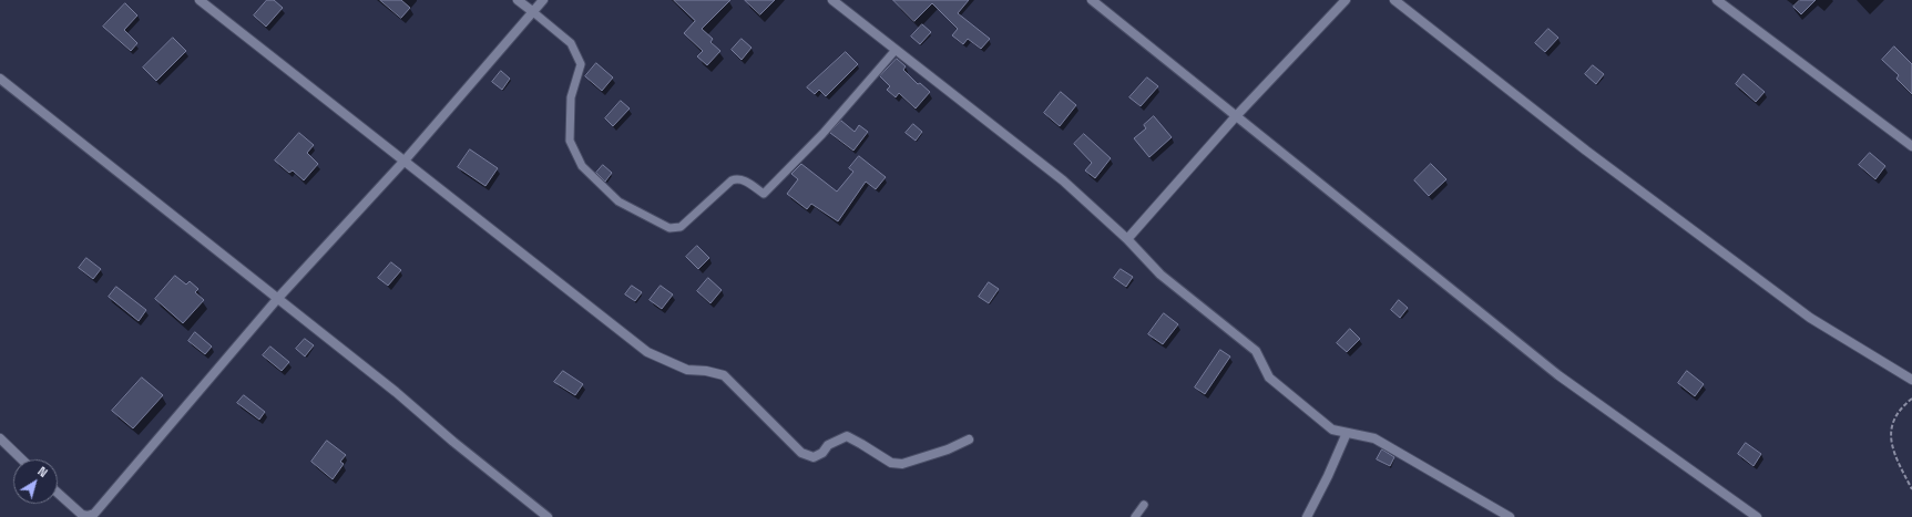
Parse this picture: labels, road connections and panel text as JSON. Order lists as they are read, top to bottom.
{
  "north": "top right"
}
